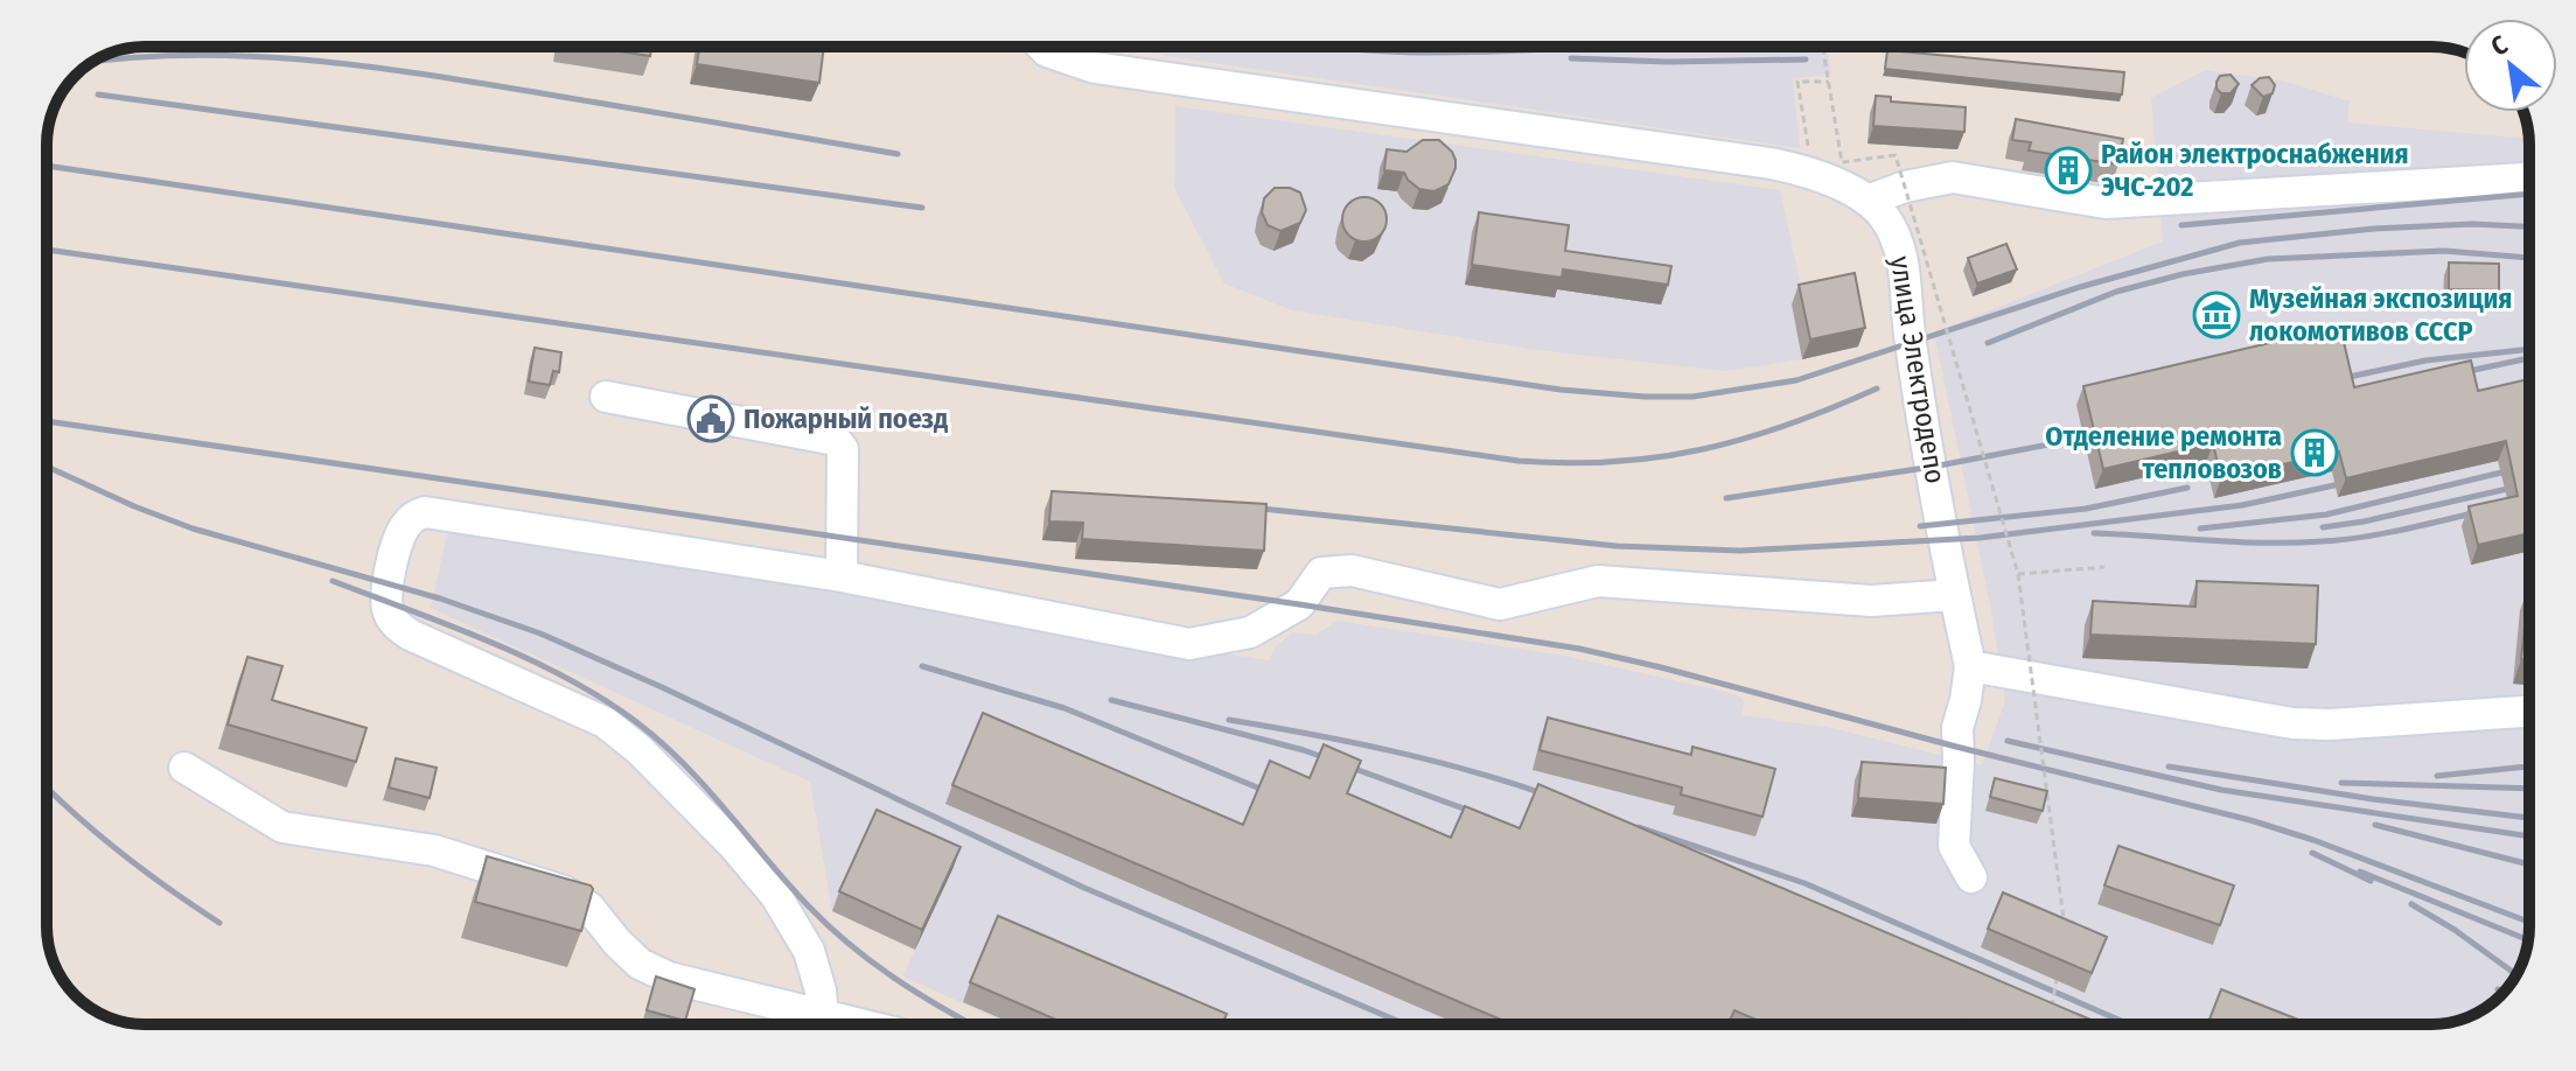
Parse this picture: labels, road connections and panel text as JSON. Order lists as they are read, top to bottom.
{
  "streets": {
    "street": ["улица Электродепо"]
  },
  "places": {
    "building": ["Район электроснабжения ЭЧС-202", "Отделение ремонта тепловозов"],
    "museum": ["Музейная экспозиция локомотивов СССР"],
    "public building": ["Пожарный поезд"]
  },
  "north": "top left"
}
